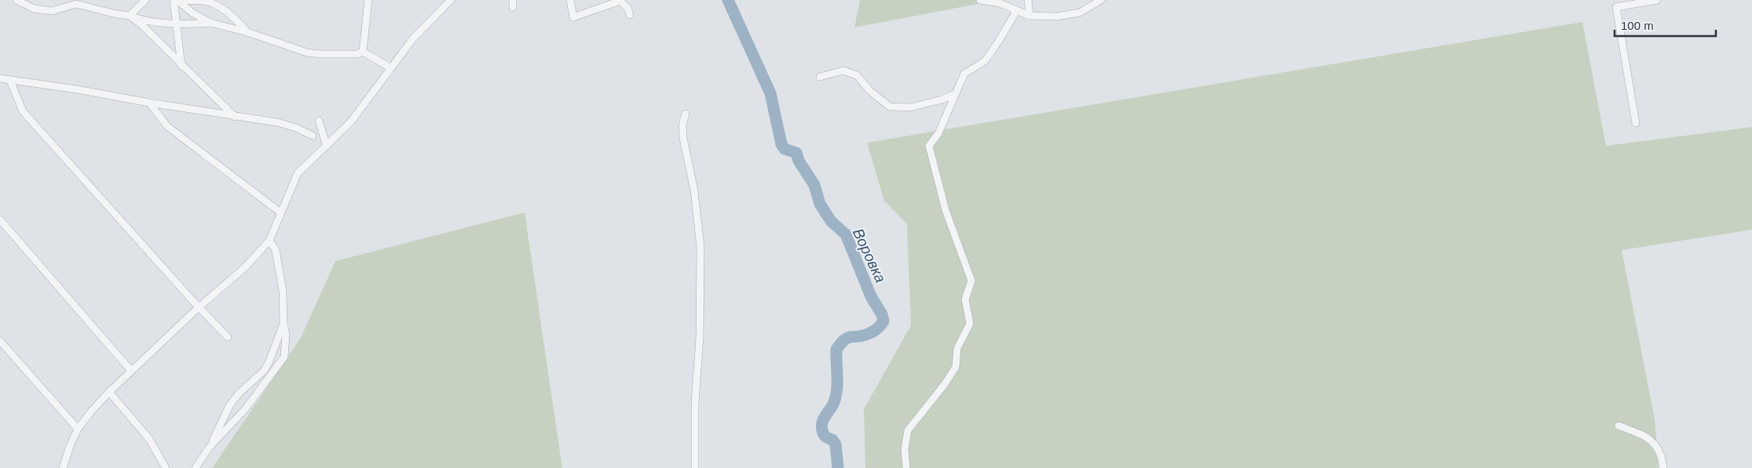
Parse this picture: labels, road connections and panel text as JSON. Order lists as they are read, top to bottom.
{
  "water": ["Воровка"],
  "scale_bar": "100 m"
}
